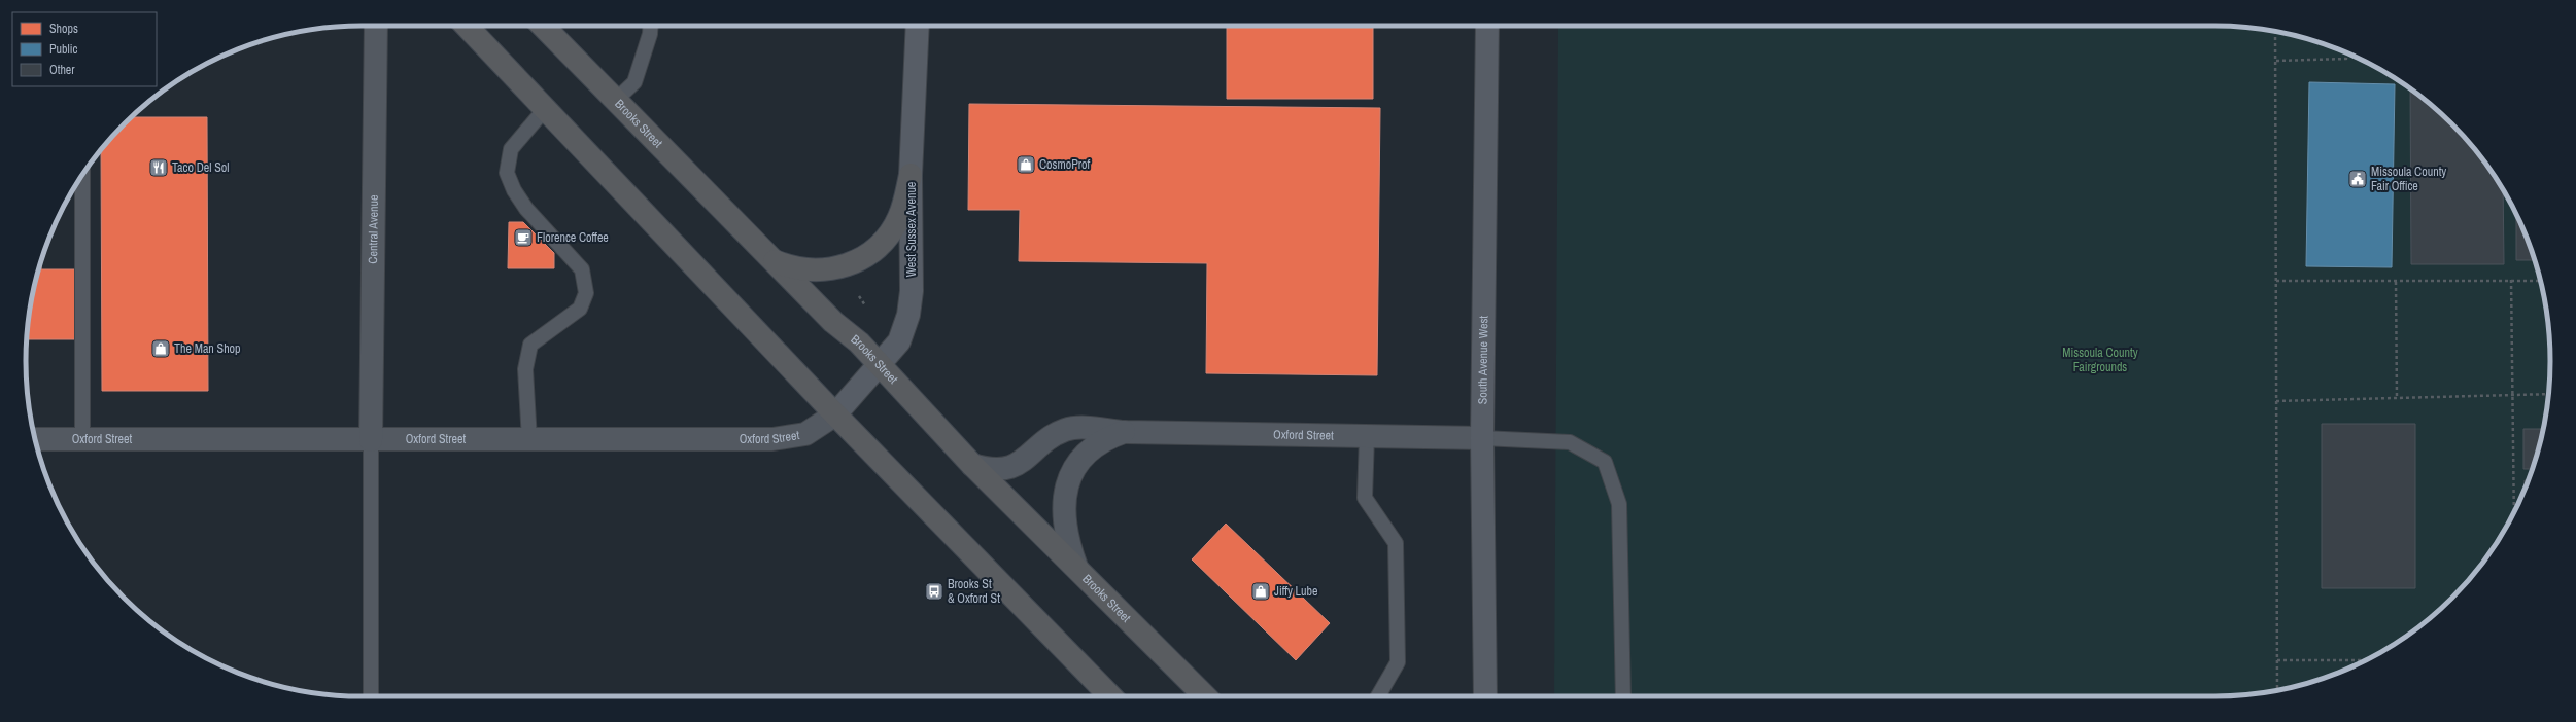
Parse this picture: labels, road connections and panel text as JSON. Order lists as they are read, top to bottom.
{
  "streets": {
    "highway": ["Brooks Street"],
    "street": [
      "Central Avenue",
      "West Sussex Avenue",
      "South Avenue West",
      "Oxford Street"
    ]
  },
  "crossings": [
    ["Brooks Street", "West Sussex Avenue"],
    ["Brooks Street", "Oxford Street"],
    ["Central Avenue", "Oxford Street"],
    ["West Sussex Avenue", "Oxford Street"],
    ["South Avenue West", "Oxford Street"]
  ],
  "parks": ["Missoula County Fairgrounds"],
  "places": {
    "shop": ["CosmoProf", "The Man Shop", "Jiffy Lube"],
    "restaurant": ["Taco Del Sol"],
    "public building": ["Missoula County Fair Office"],
    "cafe": ["Florence Coffee"],
    "bus stop": ["Brooks St & Oxford St"]
  },
  "legend": ["Shops", "Public", "Other"]
}
